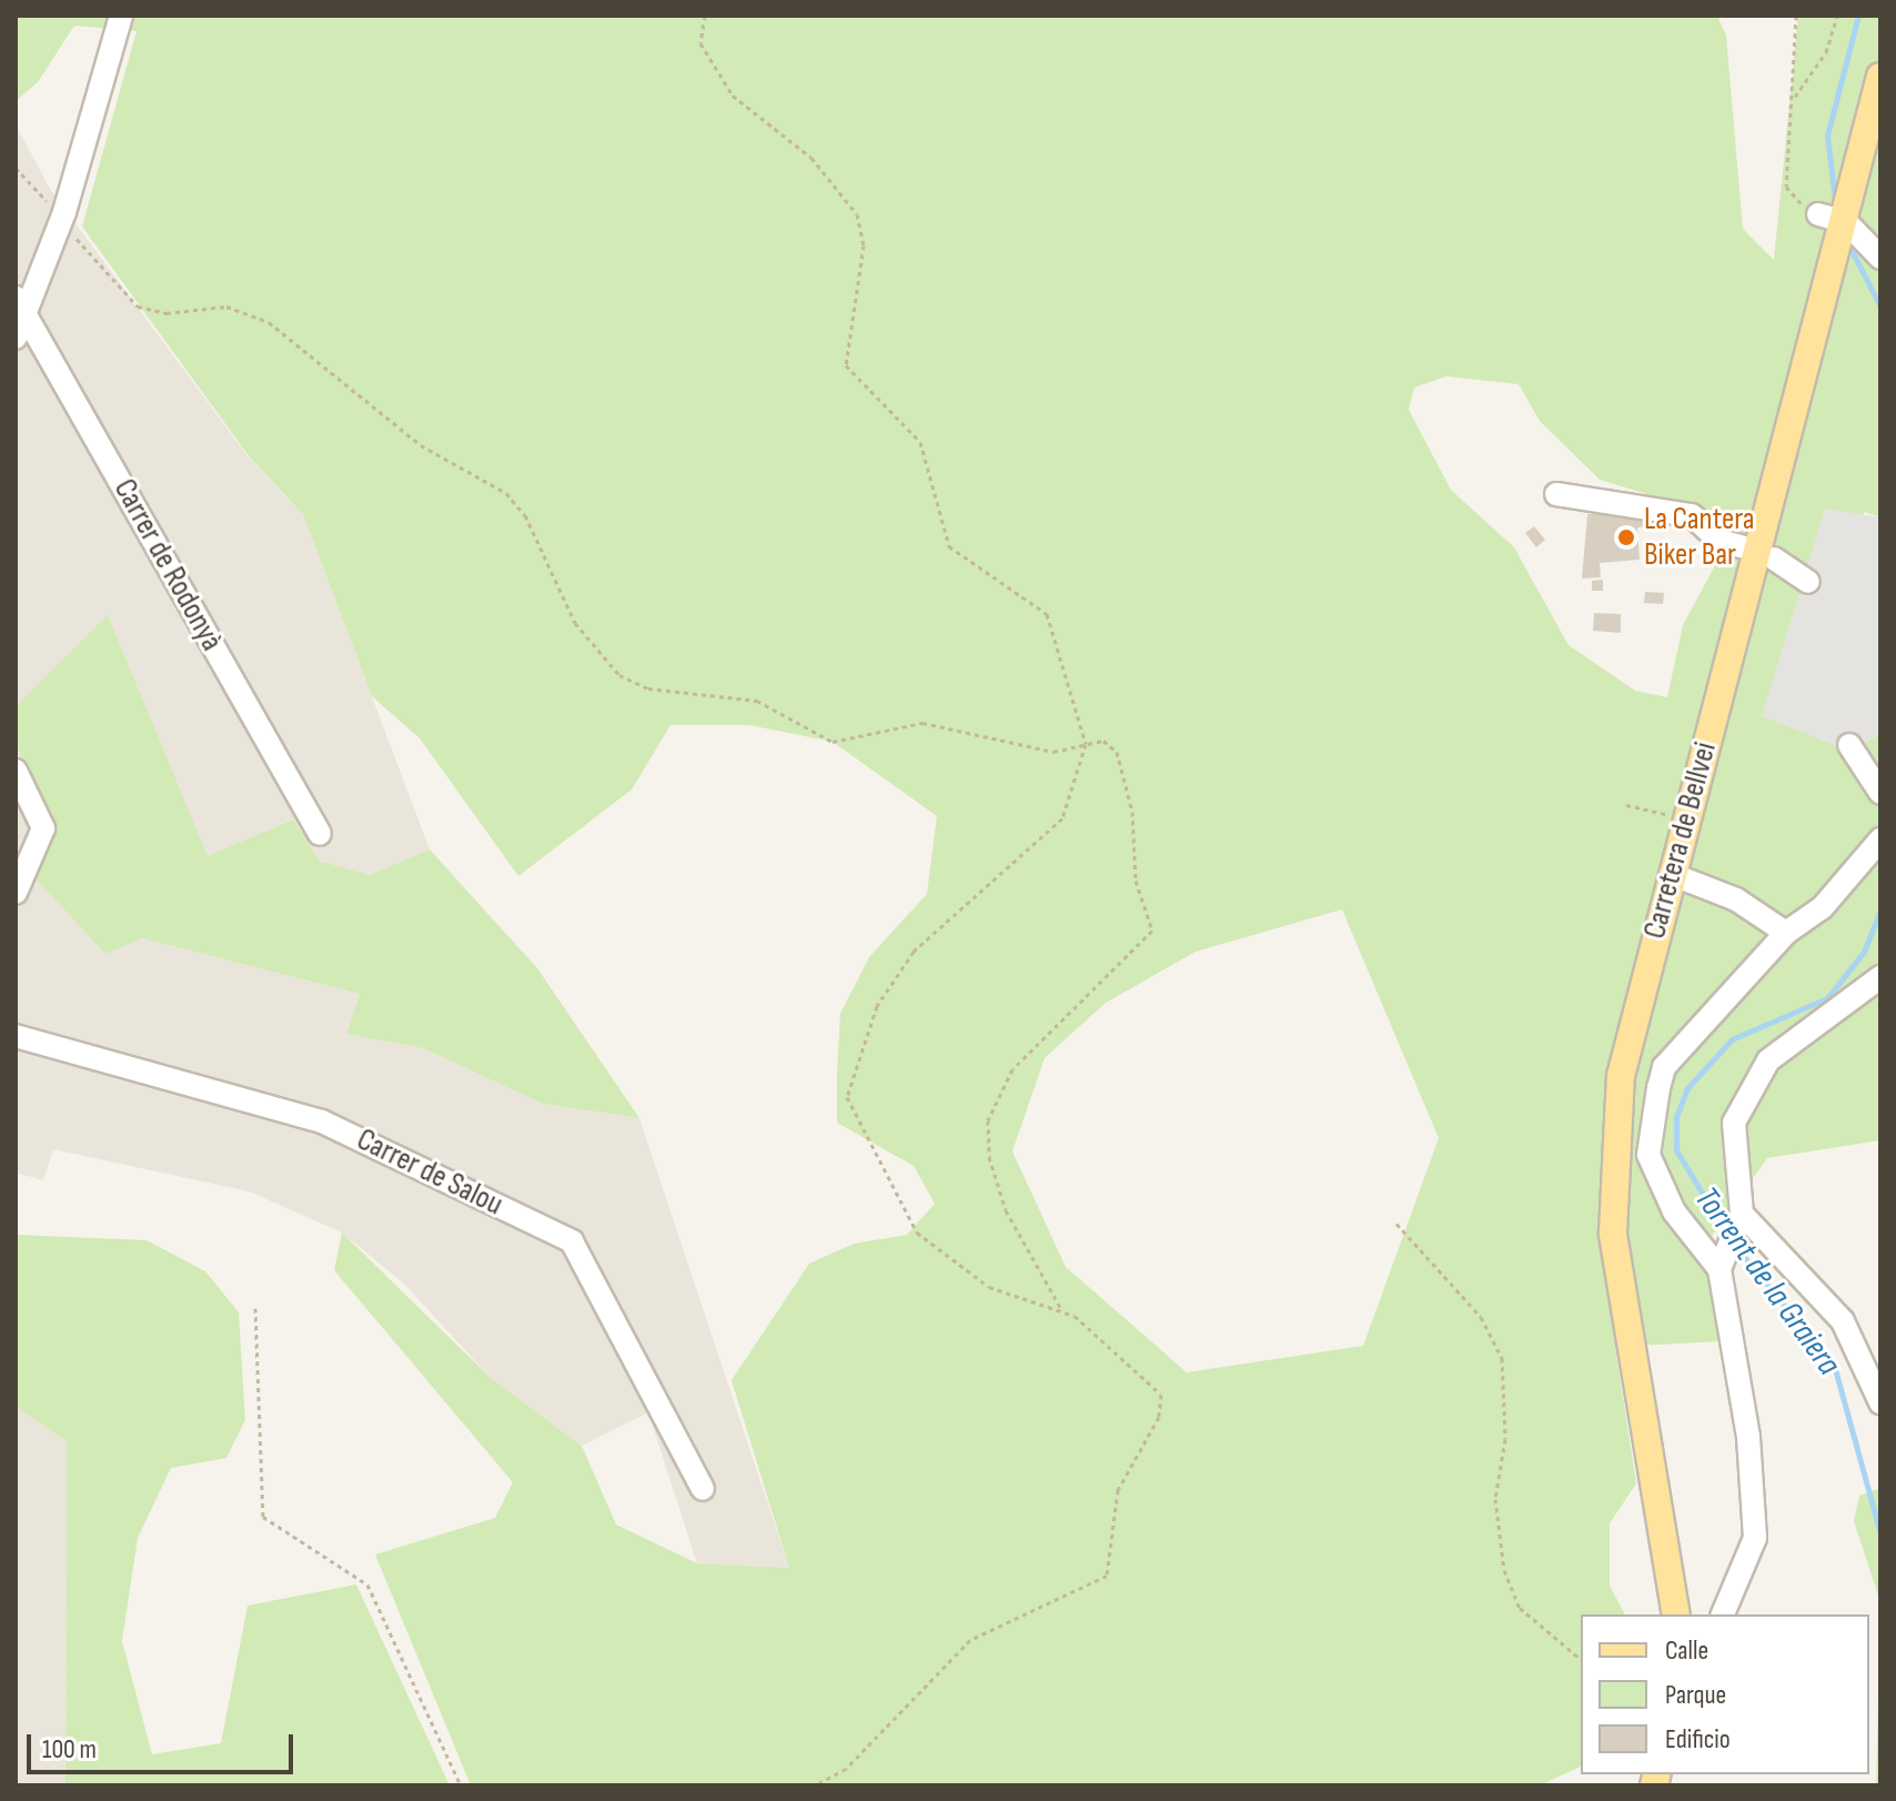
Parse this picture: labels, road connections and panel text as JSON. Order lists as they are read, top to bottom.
{
  "streets": {
    "main road": ["Carretera de Bellvei"],
    "street": ["Carrer de Rodonyà", "Carrer de Salou"]
  },
  "water": ["Torrent de la Graiera"],
  "places": ["La Cantera Biker Bar"],
  "legend": ["Calle", "Parque", "Edificio"],
  "scale_bar": "100 m"
}
